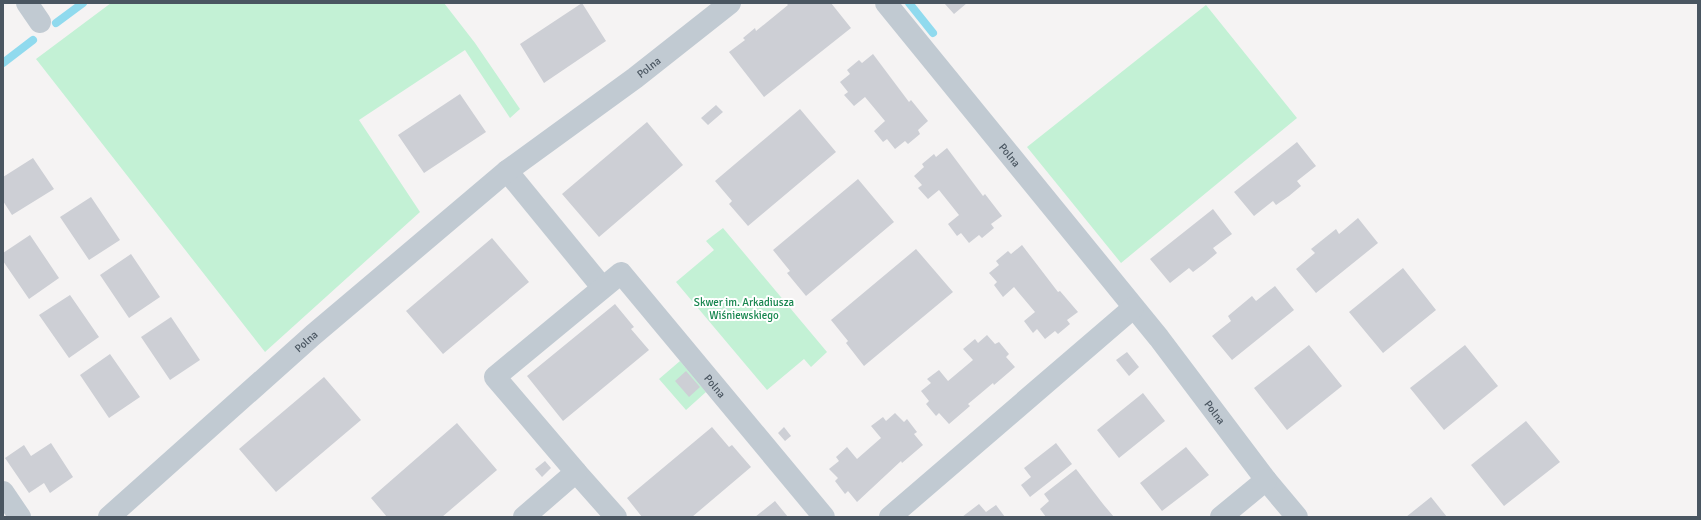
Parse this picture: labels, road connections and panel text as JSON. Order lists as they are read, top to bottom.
{
  "streets": {
    "street": ["Polna"]
  },
  "parks": ["Skwer im. Arkadiusza Wiśniewskiego"]
}
